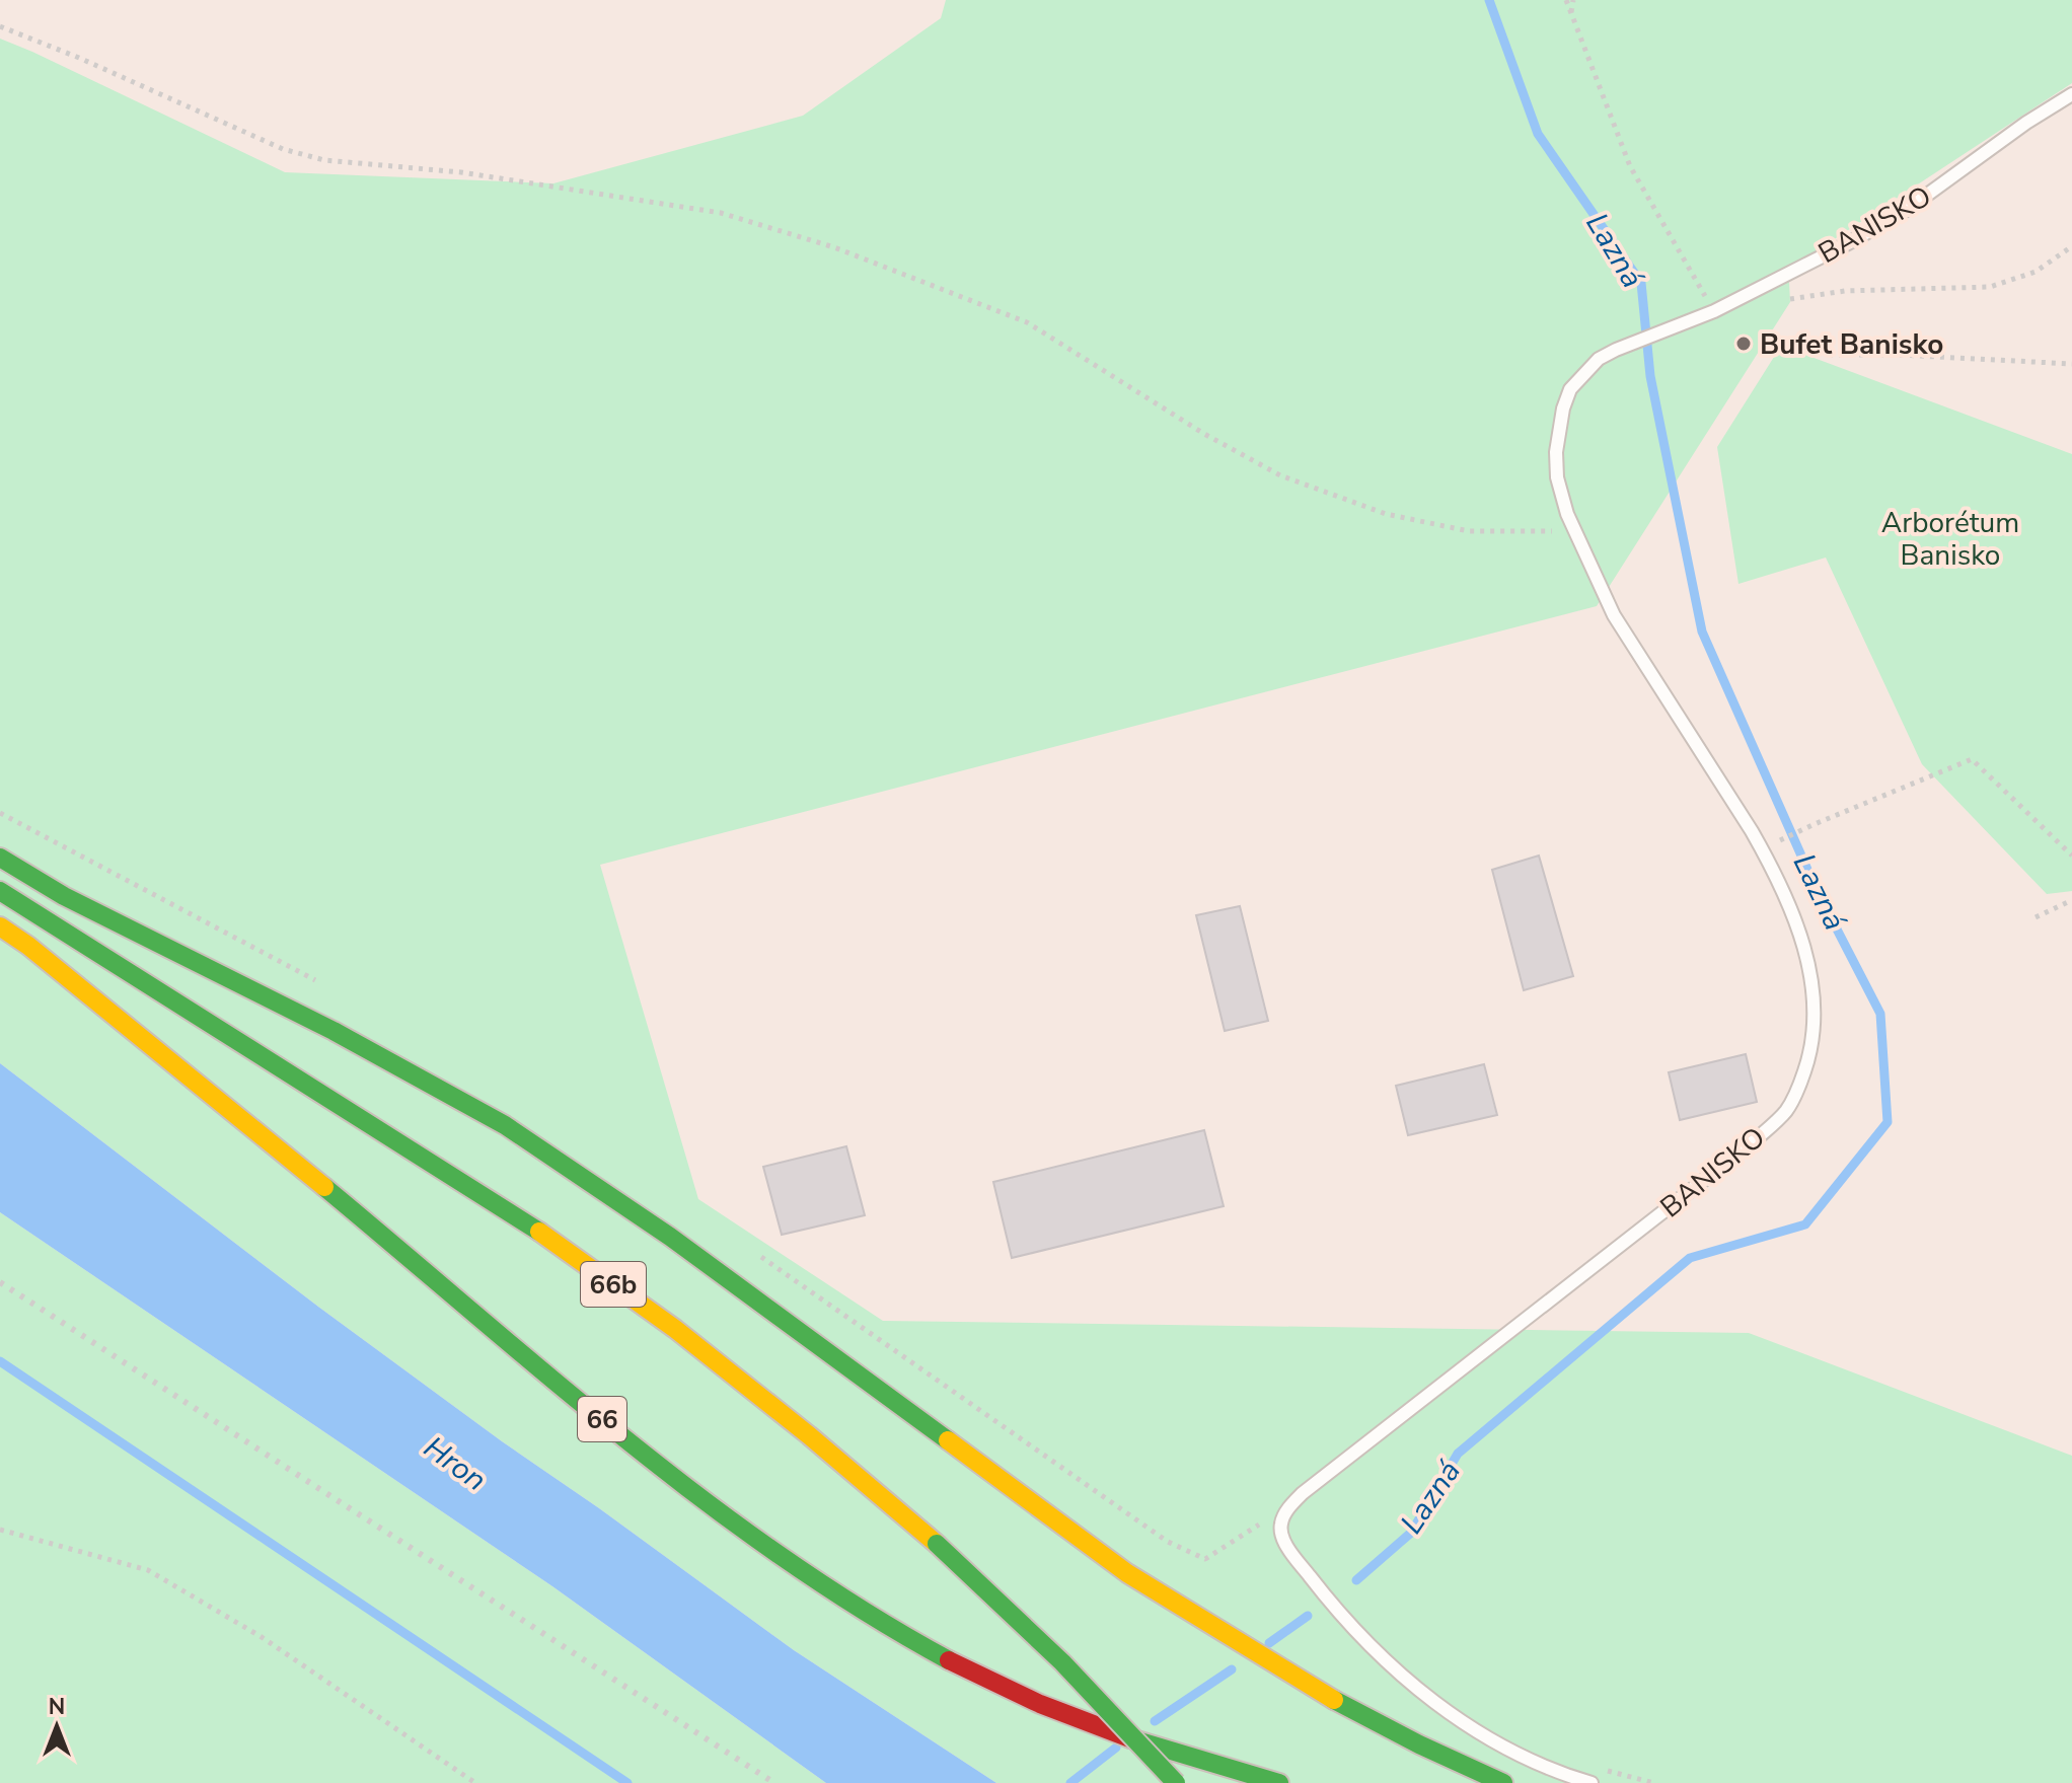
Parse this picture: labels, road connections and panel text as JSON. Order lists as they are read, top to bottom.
{
  "streets": {
    "main road": ["66b", "66"],
    "lane": ["BANISKO"]
  },
  "water": ["Lazná", "Hron"],
  "parks": ["Arborétum Banisko"],
  "places": ["Bufet Banisko"],
  "north": "top"
}
